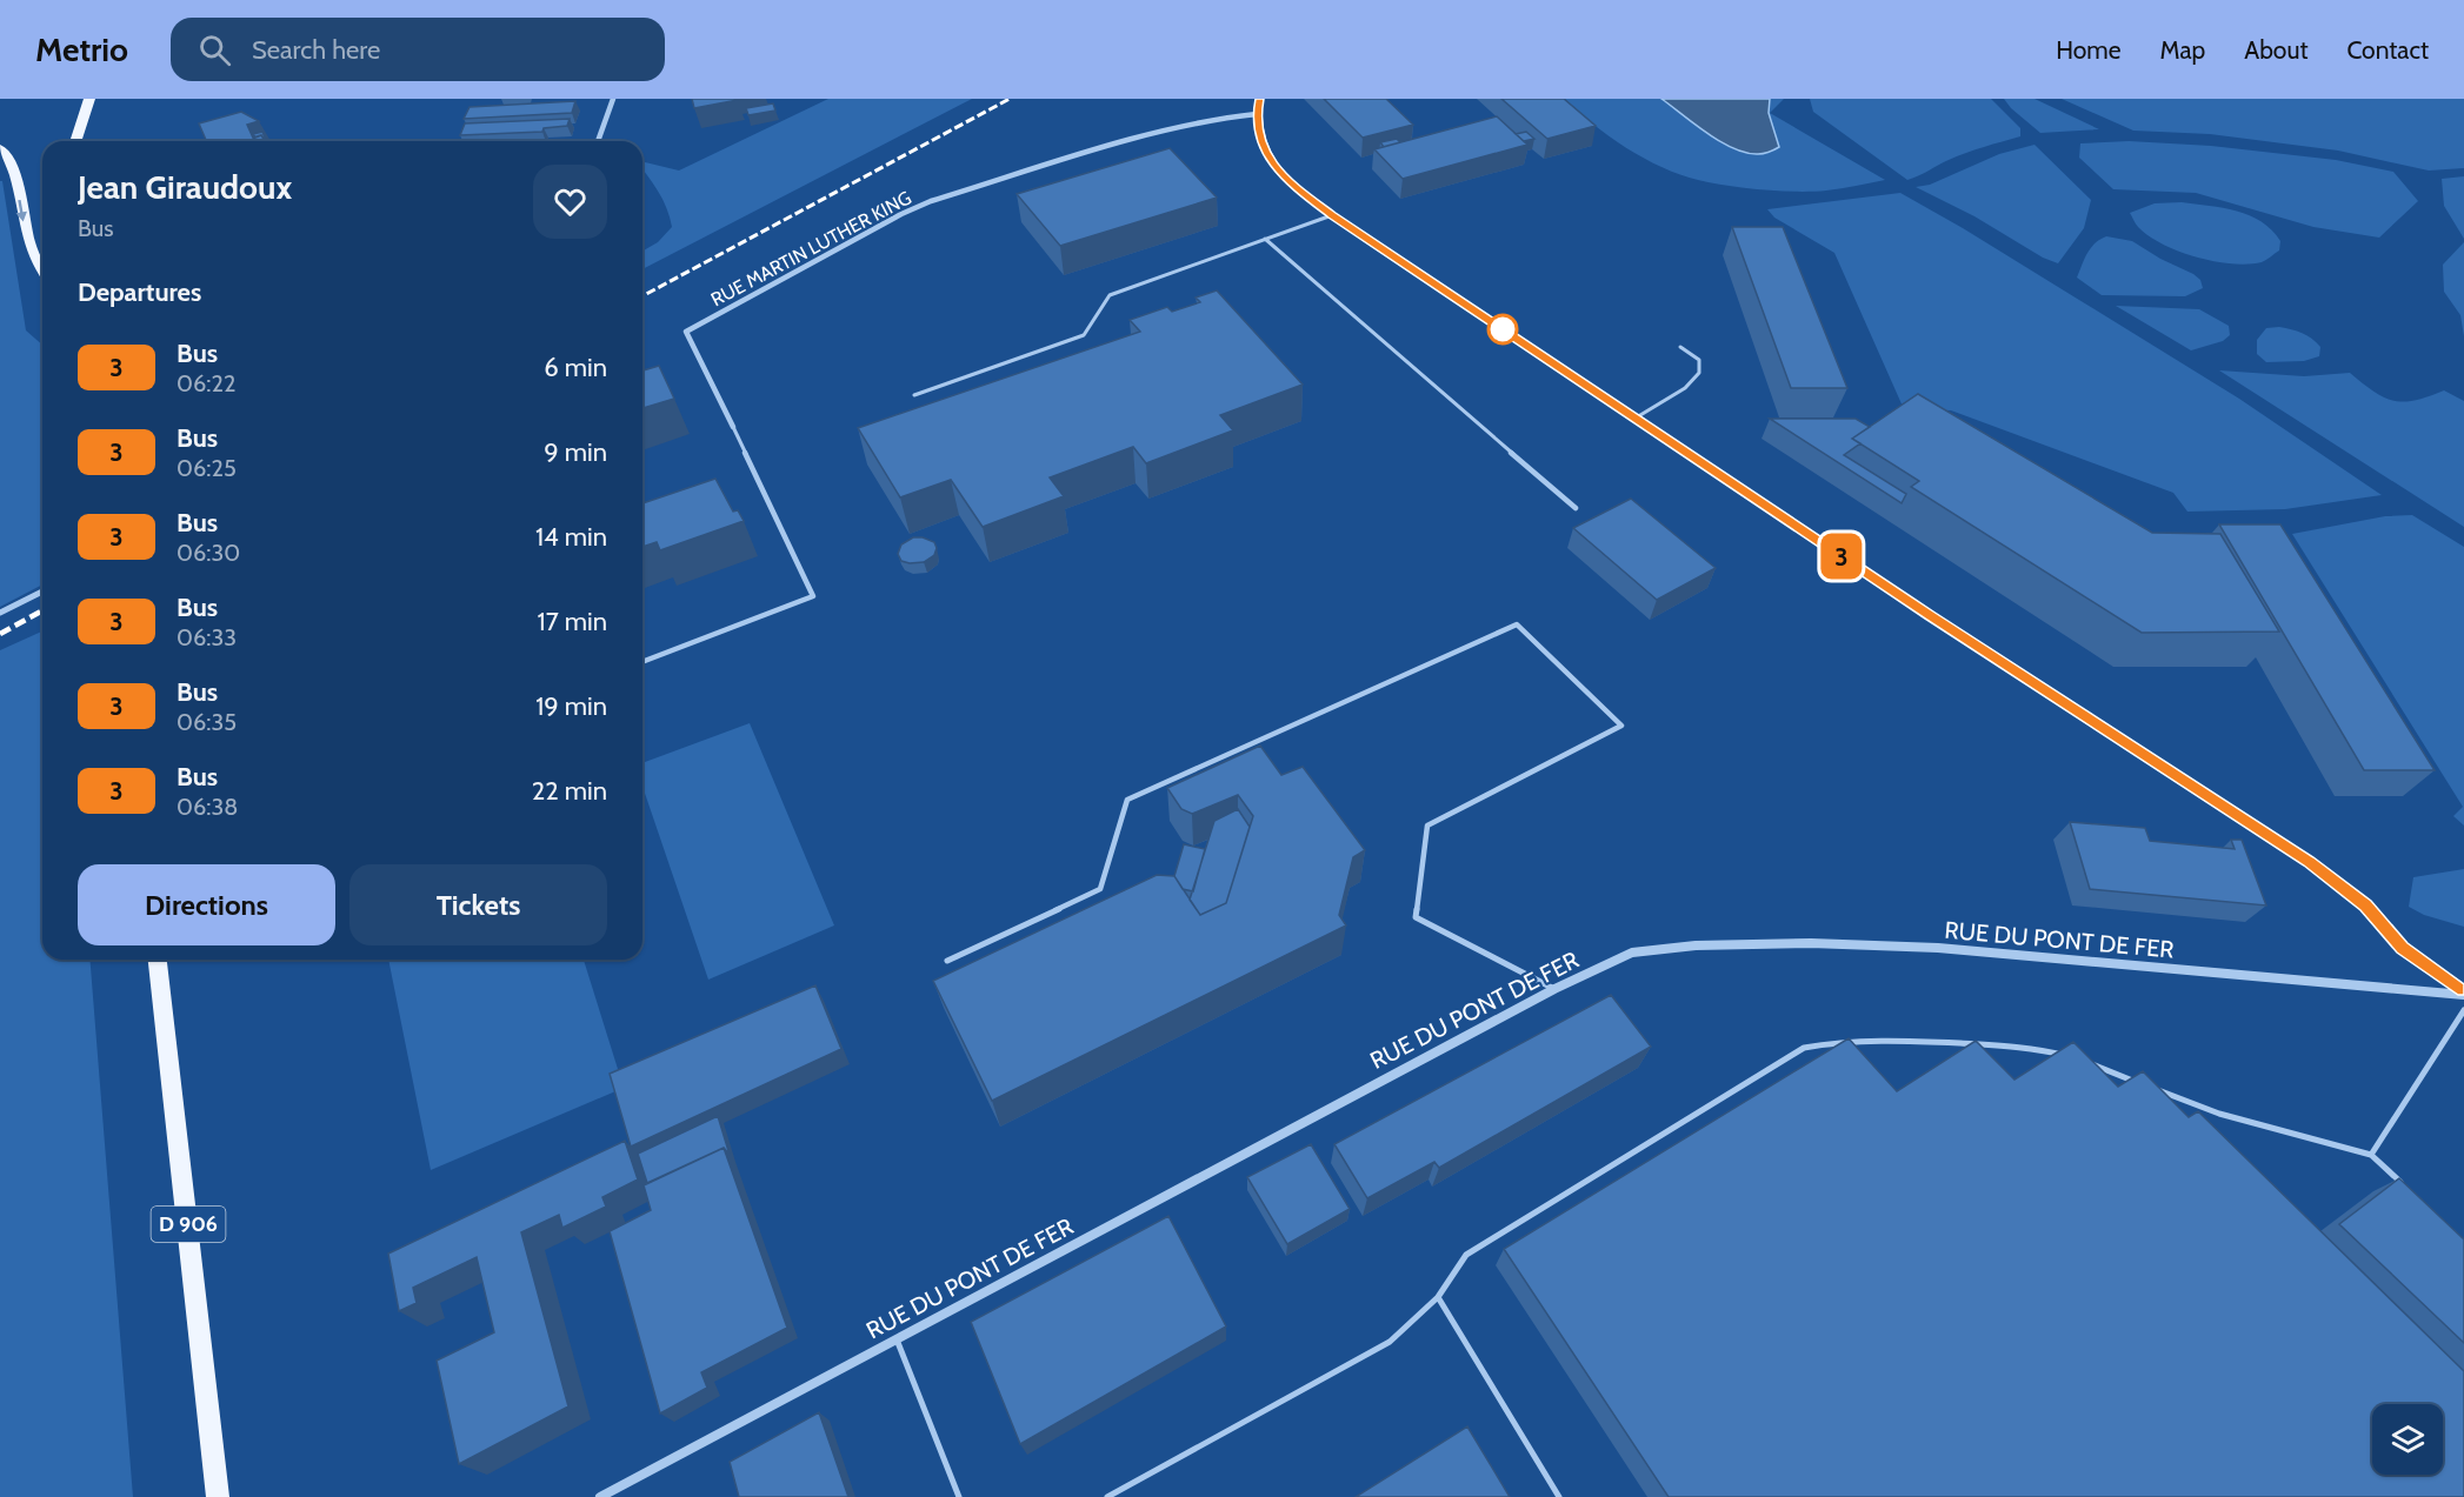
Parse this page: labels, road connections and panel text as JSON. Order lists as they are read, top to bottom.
{
  "streets": {
    "main road": ["D 906"],
    "street": ["RUE MARTIN LUTHER KING", "RUE DU PONT DE FER"]
  },
  "lines": ["bus line 3"],
  "page": {
    "header": "Metrio",
    "search": "Search here",
    "nav": [
      "Home",
      "Map",
      "About",
      "Contact"
    ],
    "on_map": "3",
    "heading": [
      ["Jean Giraudoux", "Bus"],
      "Departures"
    ],
    "list": [
      {
        "mark": "3",
        "name": "Bus",
        "note": "06:22",
        "value": "6 min"
      },
      {
        "mark": "3",
        "name": "Bus",
        "note": "06:25",
        "value": "9 min"
      },
      {
        "mark": "3",
        "name": "Bus",
        "note": "06:30",
        "value": "14 min"
      },
      {
        "mark": "3",
        "name": "Bus",
        "note": "06:33",
        "value": "17 min"
      },
      {
        "mark": "3",
        "name": "Bus",
        "note": "06:35",
        "value": "19 min"
      },
      {
        "mark": "3",
        "name": "Bus",
        "note": "06:38",
        "value": "22 min"
      }
    ],
    "buttons": ["Directions", "Tickets"]
  }
}
